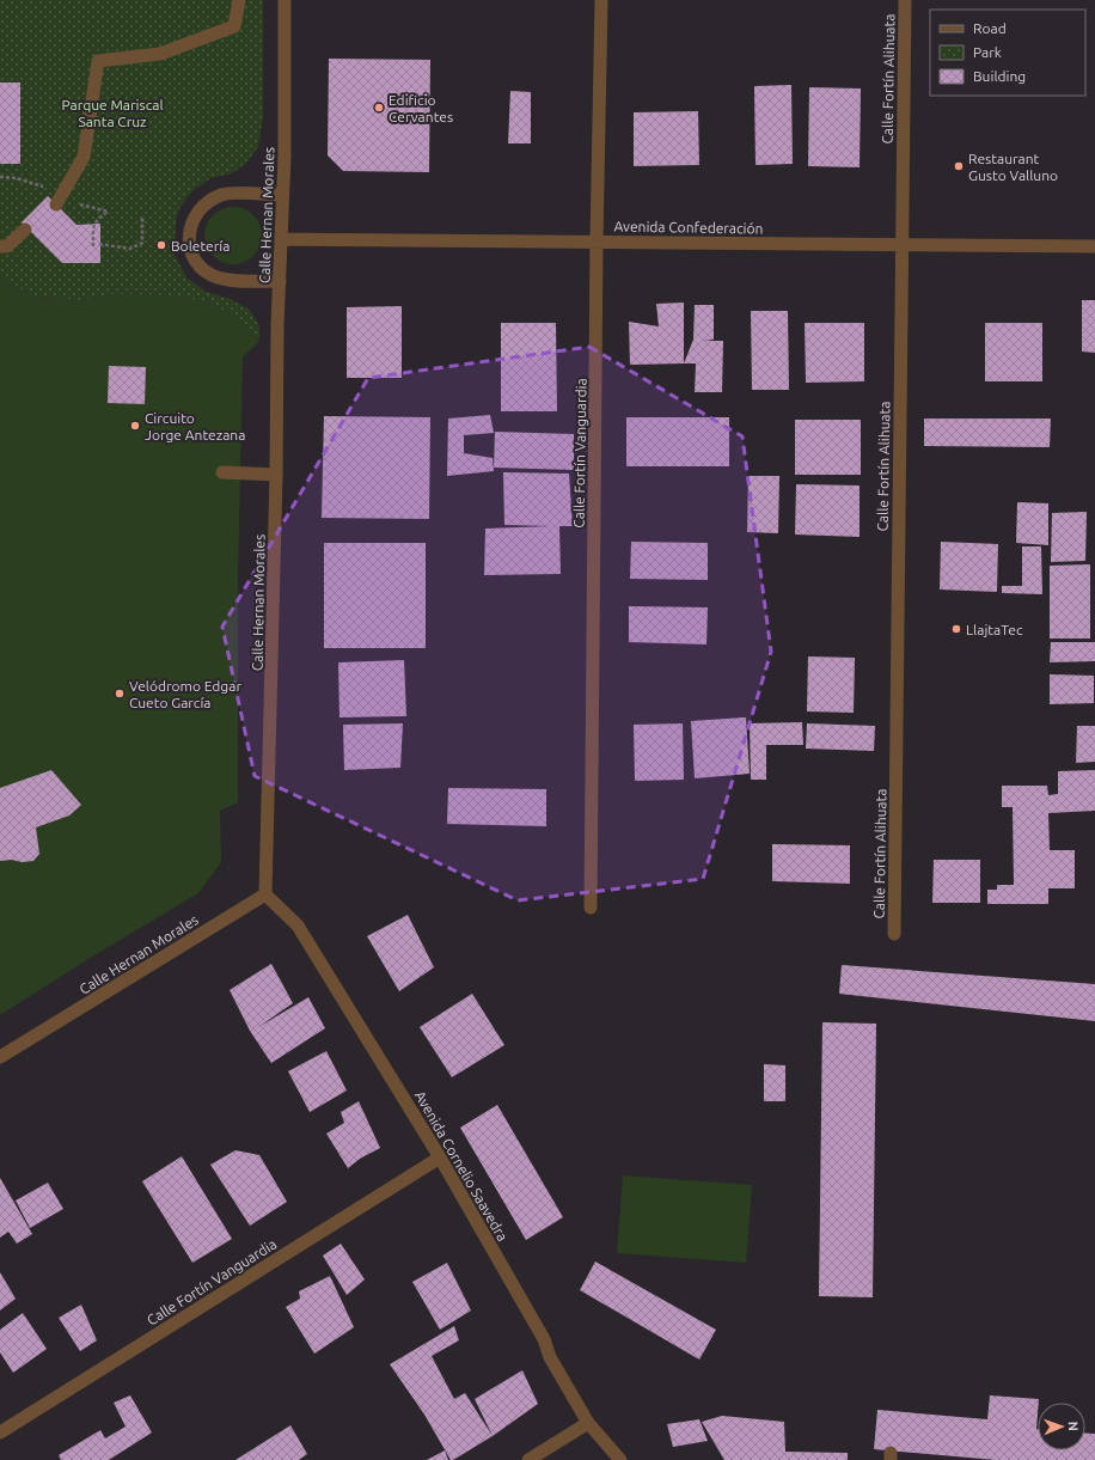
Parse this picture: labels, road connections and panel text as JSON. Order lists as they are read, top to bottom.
{
  "streets": {
    "street": [
      "Calle Fortín Alihuata",
      "Calle Hernan Morales",
      "Avenida Confederación",
      "Calle Fortín Vanguardia",
      "Avenida Cornelio Saavedra"
    ]
  },
  "crossings": [
    ["Calle Fortín Alihuata", "Avenida Confederación"],
    ["Calle Hernan Morales", "Avenida Confederación"],
    ["Calle Hernan Morales", "Avenida Cornelio Saavedra"],
    ["Avenida Confederación", "Calle Fortín Vanguardia"],
    ["Calle Fortín Vanguardia", "Avenida Cornelio Saavedra"]
  ],
  "parks": ["Parque Mariscal Santa Cruz"],
  "places": [
    "Edificio Cervantes",
    "Restaurant Gusto Valluno",
    "Boletería",
    "Circuito Jorge Antezana",
    "LlajtaTec",
    "Velódromo Edgar Cueto García"
  ],
  "legend": ["Road", "Park", "Building"],
  "north": "right"
}
